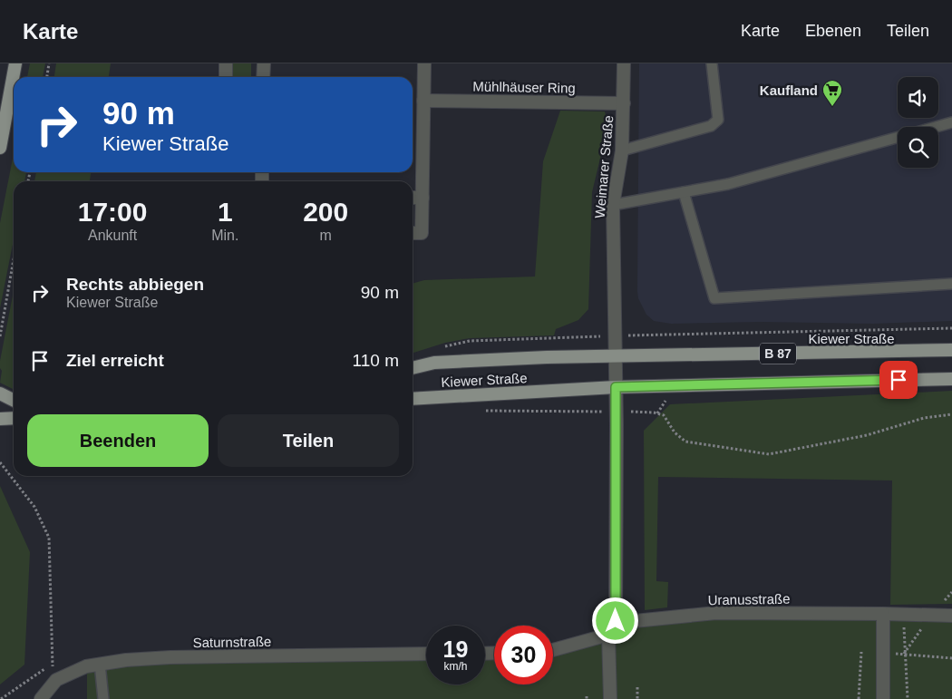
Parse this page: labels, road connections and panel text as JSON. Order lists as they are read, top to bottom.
{
  "streets": {
    "main road": ["Kiewer Straße", "B 87"],
    "street": [
      "Mühlhäuser Ring",
      "Weimarer Straße",
      "Uranusstraße",
      "Saturnstraße"
    ]
  },
  "crossings": [
    ["Mühlhäuser Ring", "Weimarer Straße"],
    ["Weimarer Straße", "Kiewer Straße"]
  ],
  "places": {
    "supermarket": ["Kaufland"]
  },
  "page": {
    "header": "Karte",
    "nav": ["Karte", "Ebenen", "Teilen"],
    "turn": ["90 m", "Kiewer Straße"],
    "eta": [
      "17:00",
      "Ankunft",
      "1",
      "Min.",
      "200",
      "m"
    ],
    "list": [
      {
        "name": "Rechts abbiegen",
        "note": "Kiewer Straße",
        "value": "90 m"
      },
      {
        "name": "Ziel erreicht",
        "value": "110 m"
      }
    ],
    "buttons": ["Beenden", "Teilen"],
    "speed": "19 km/h",
    "limit": "30"
  }
}
